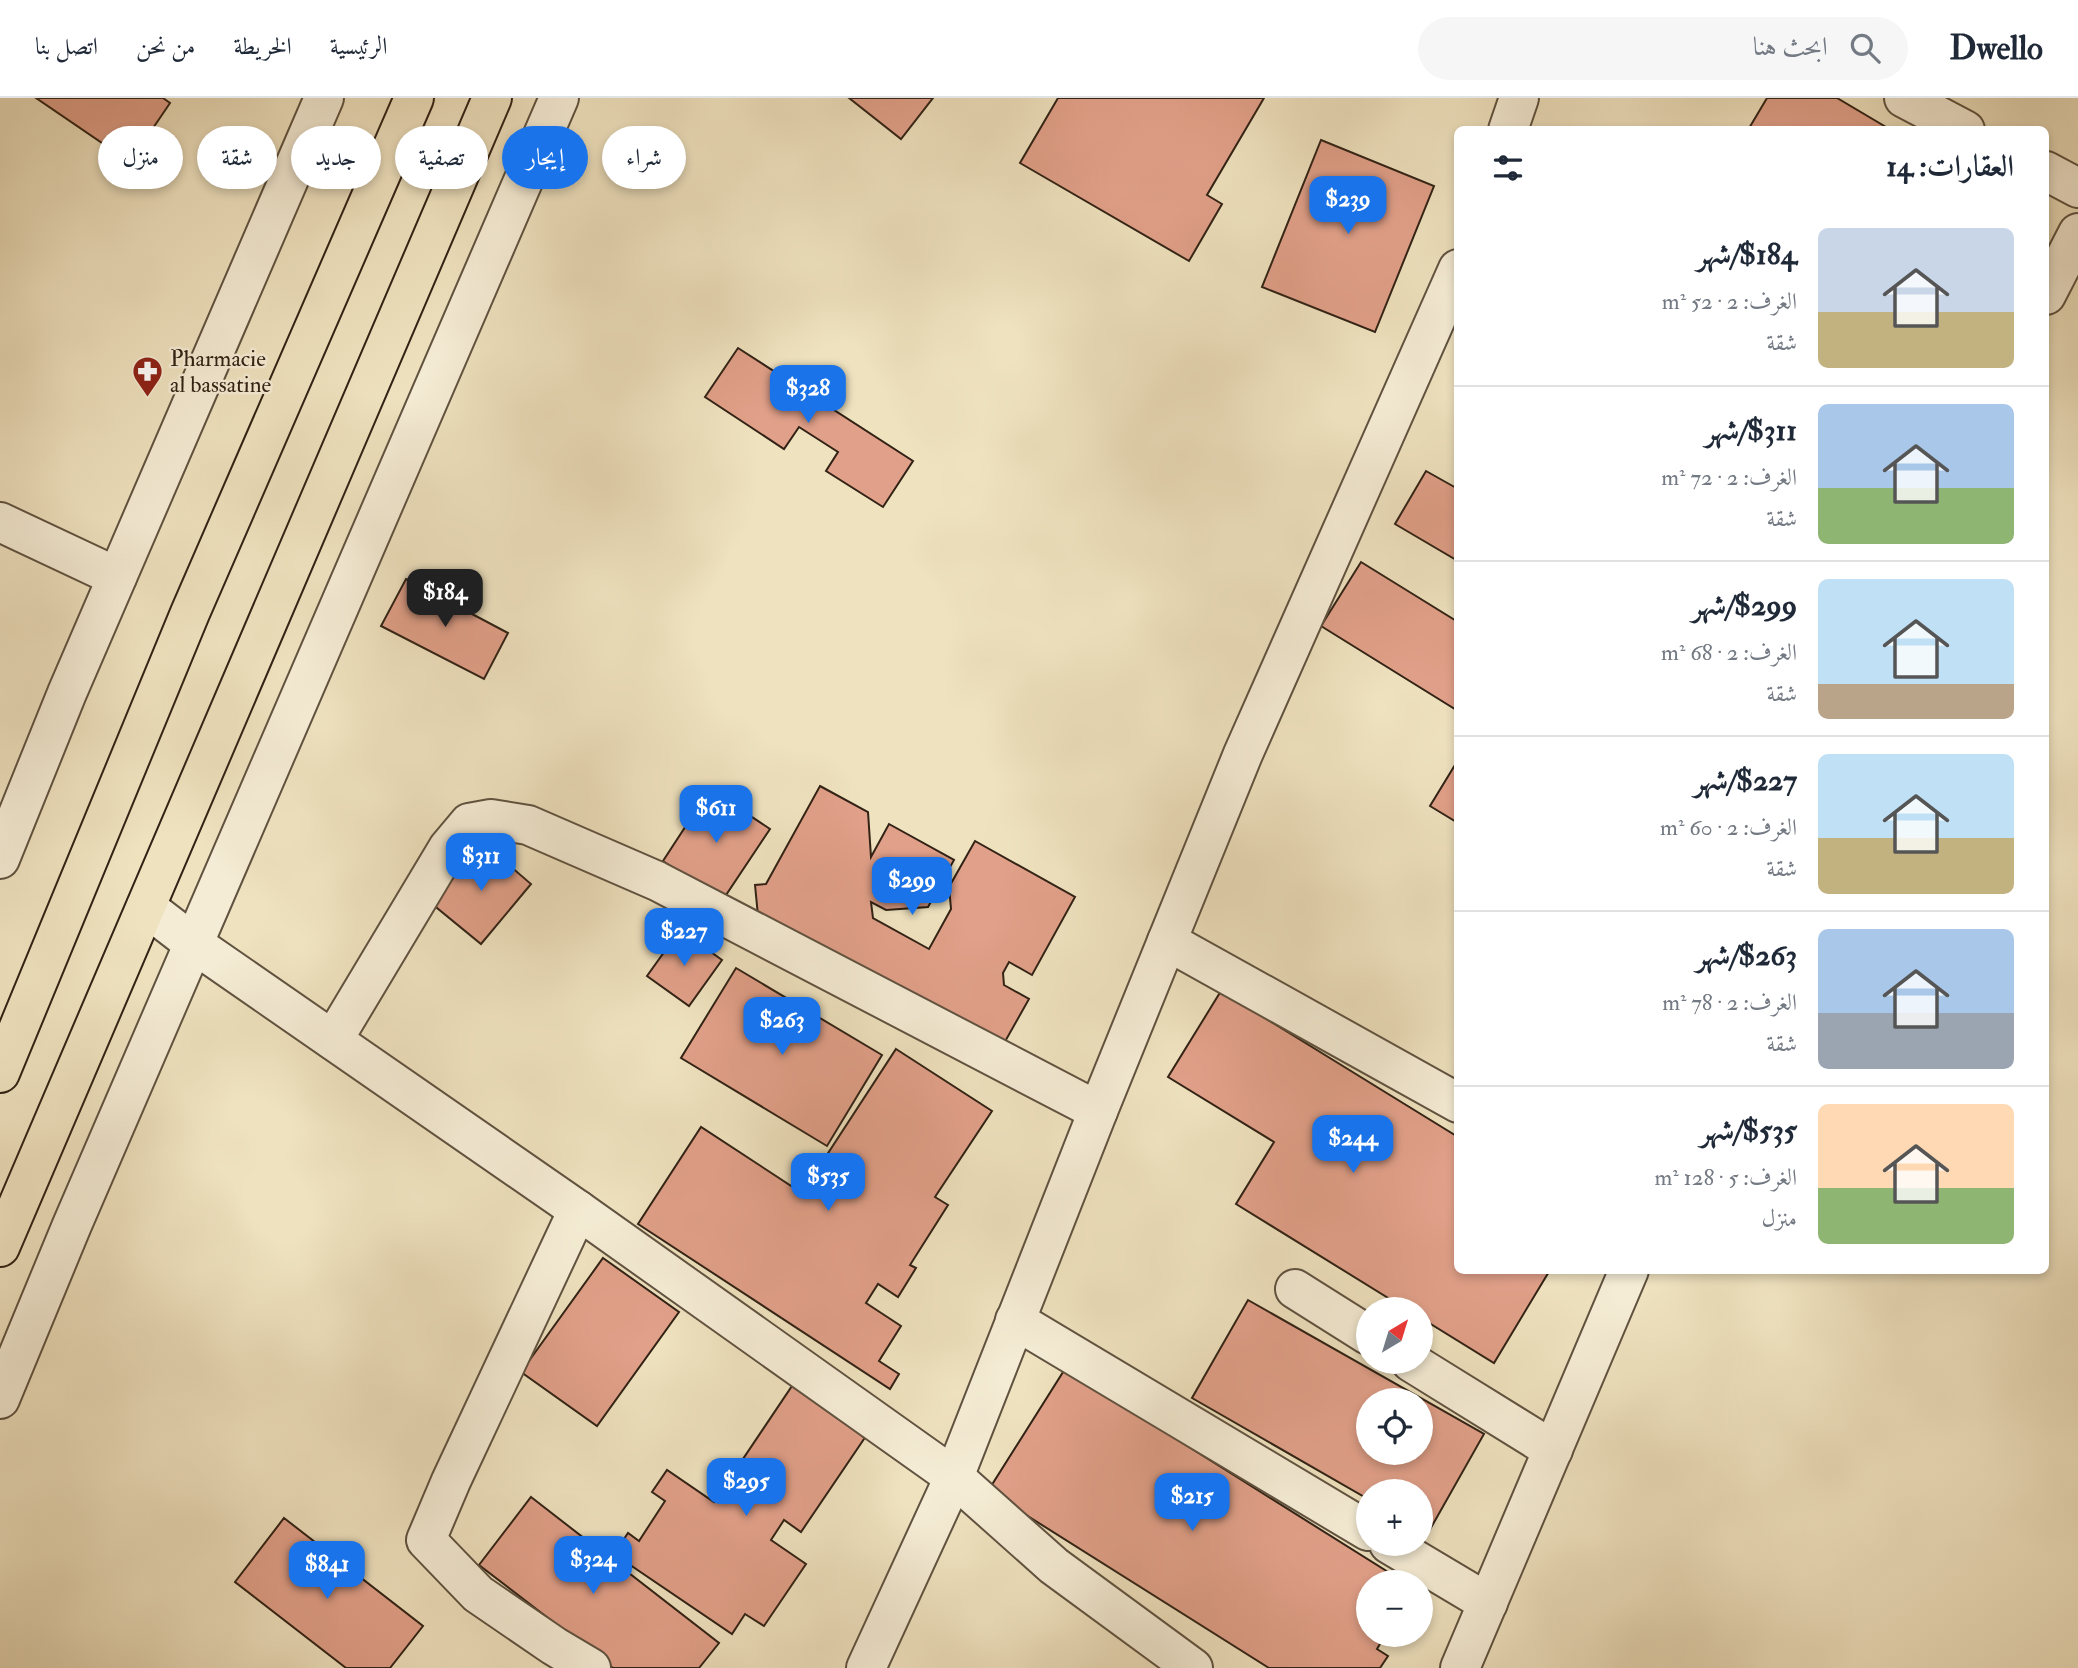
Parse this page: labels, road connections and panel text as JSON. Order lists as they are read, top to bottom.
{
  "places": {
    "pharmacy": ["Pharmacie al bassatine"]
  },
  "north": "top right",
  "page": {
    "header": "Dwello",
    "search": "ابحث هنا",
    "nav": [
      "الرئيسية",
      "الخريطة",
      "من نحن",
      "اتصل بنا"
    ],
    "chip": [
      "شراء",
      "إيجار",
      "تصفية",
      "جديد",
      "شقة",
      "منزل"
    ],
    "heading": "العقارات: 14",
    "price": [
      "$239",
      "$328",
      "$184",
      "$611",
      "$311",
      "$299",
      "$227",
      "$263",
      "$244",
      "$535",
      "$295",
      "$215",
      "$324",
      "$841"
    ],
    "list": [
      {
        "name": "$184/شهر",
        "note": "الغرف: 2 · 52 m² · شقة"
      },
      {
        "name": "$311/شهر",
        "note": "الغرف: 2 · 72 m² · شقة"
      },
      {
        "name": "$299/شهر",
        "note": "الغرف: 2 · 68 m² · شقة"
      },
      {
        "name": "$227/شهر",
        "note": "الغرف: 2 · 60 m² · شقة"
      },
      {
        "name": "$263/شهر",
        "note": "الغرف: 2 · 78 m² · شقة"
      },
      {
        "name": "$535/شهر",
        "note": "الغرف: 5 · 128 m² · منزل"
      }
    ],
    "map_buttons": ["+", "−"]
  }
}
